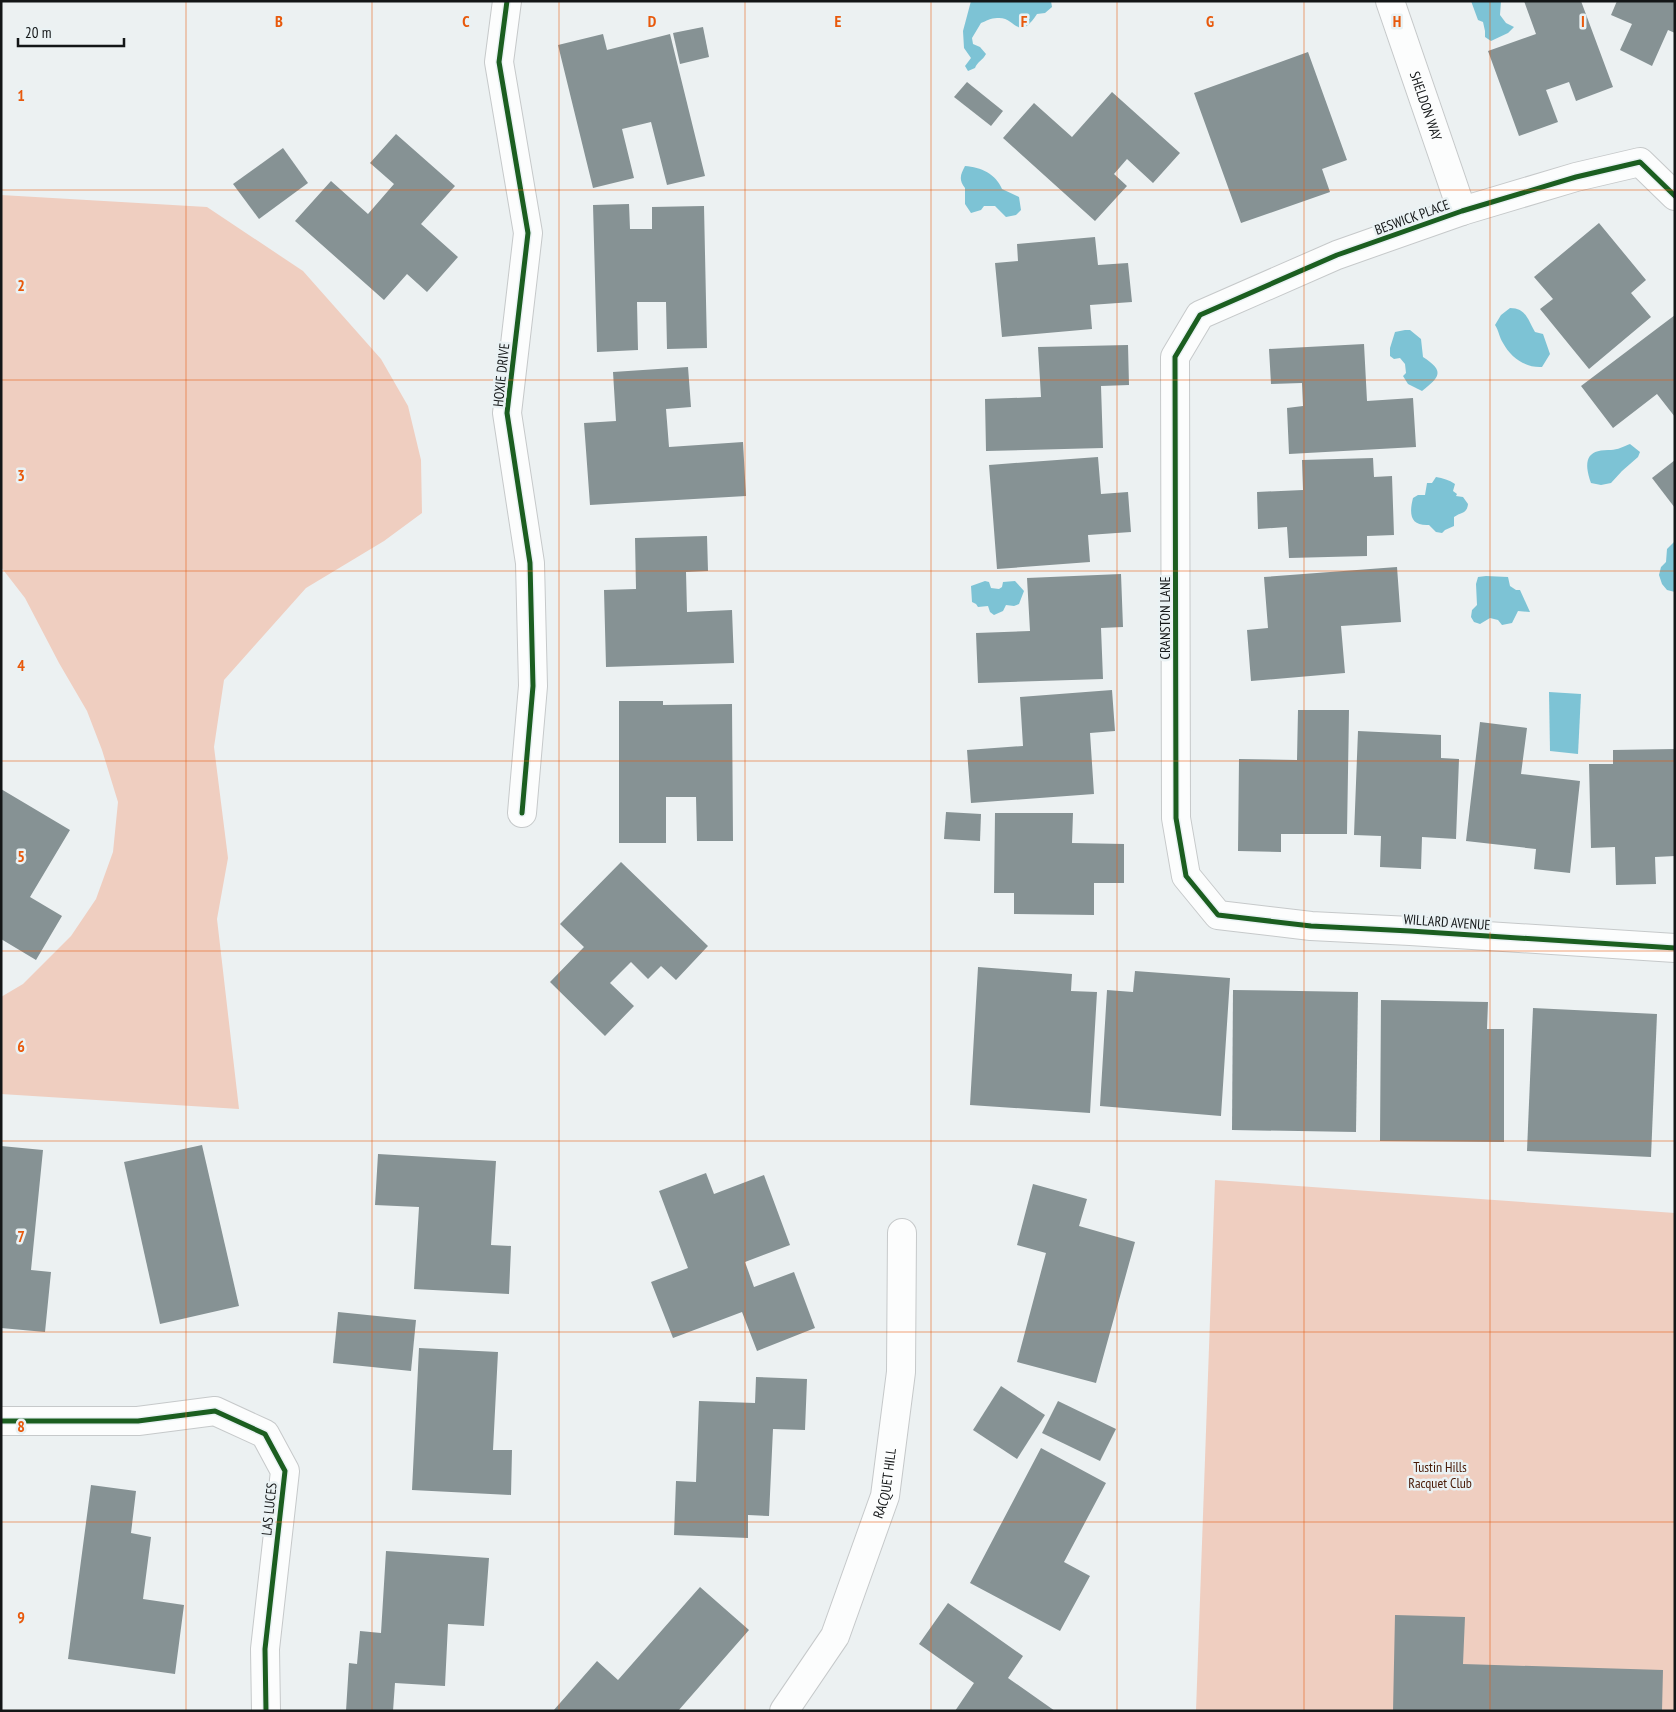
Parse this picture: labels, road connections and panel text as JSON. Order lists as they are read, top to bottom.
{
  "streets": {
    "street": [
      "SHELDON WAY",
      "BESWICK PLACE",
      "HOXIE DRIVE",
      "CRANSTON LANE",
      "WILLARD AVENUE",
      "RACQUET HILL",
      "LAS LUCES"
    ]
  },
  "crossings": [
    ["SHELDON WAY", "BESWICK PLACE"],
    ["BESWICK PLACE", "CRANSTON LANE"],
    ["CRANSTON LANE", "WILLARD AVENUE"]
  ],
  "parks": ["Tustin Hills Racquet Club"],
  "scale_bar": "20 m",
  "grid": {
    "columns": [
      "B",
      "C",
      "D",
      "E",
      "F",
      "G",
      "H",
      "I"
    ],
    "rows": [
      "1",
      "2",
      "3",
      "4",
      "5",
      "6",
      "7",
      "8",
      "9"
    ]
  }
}
